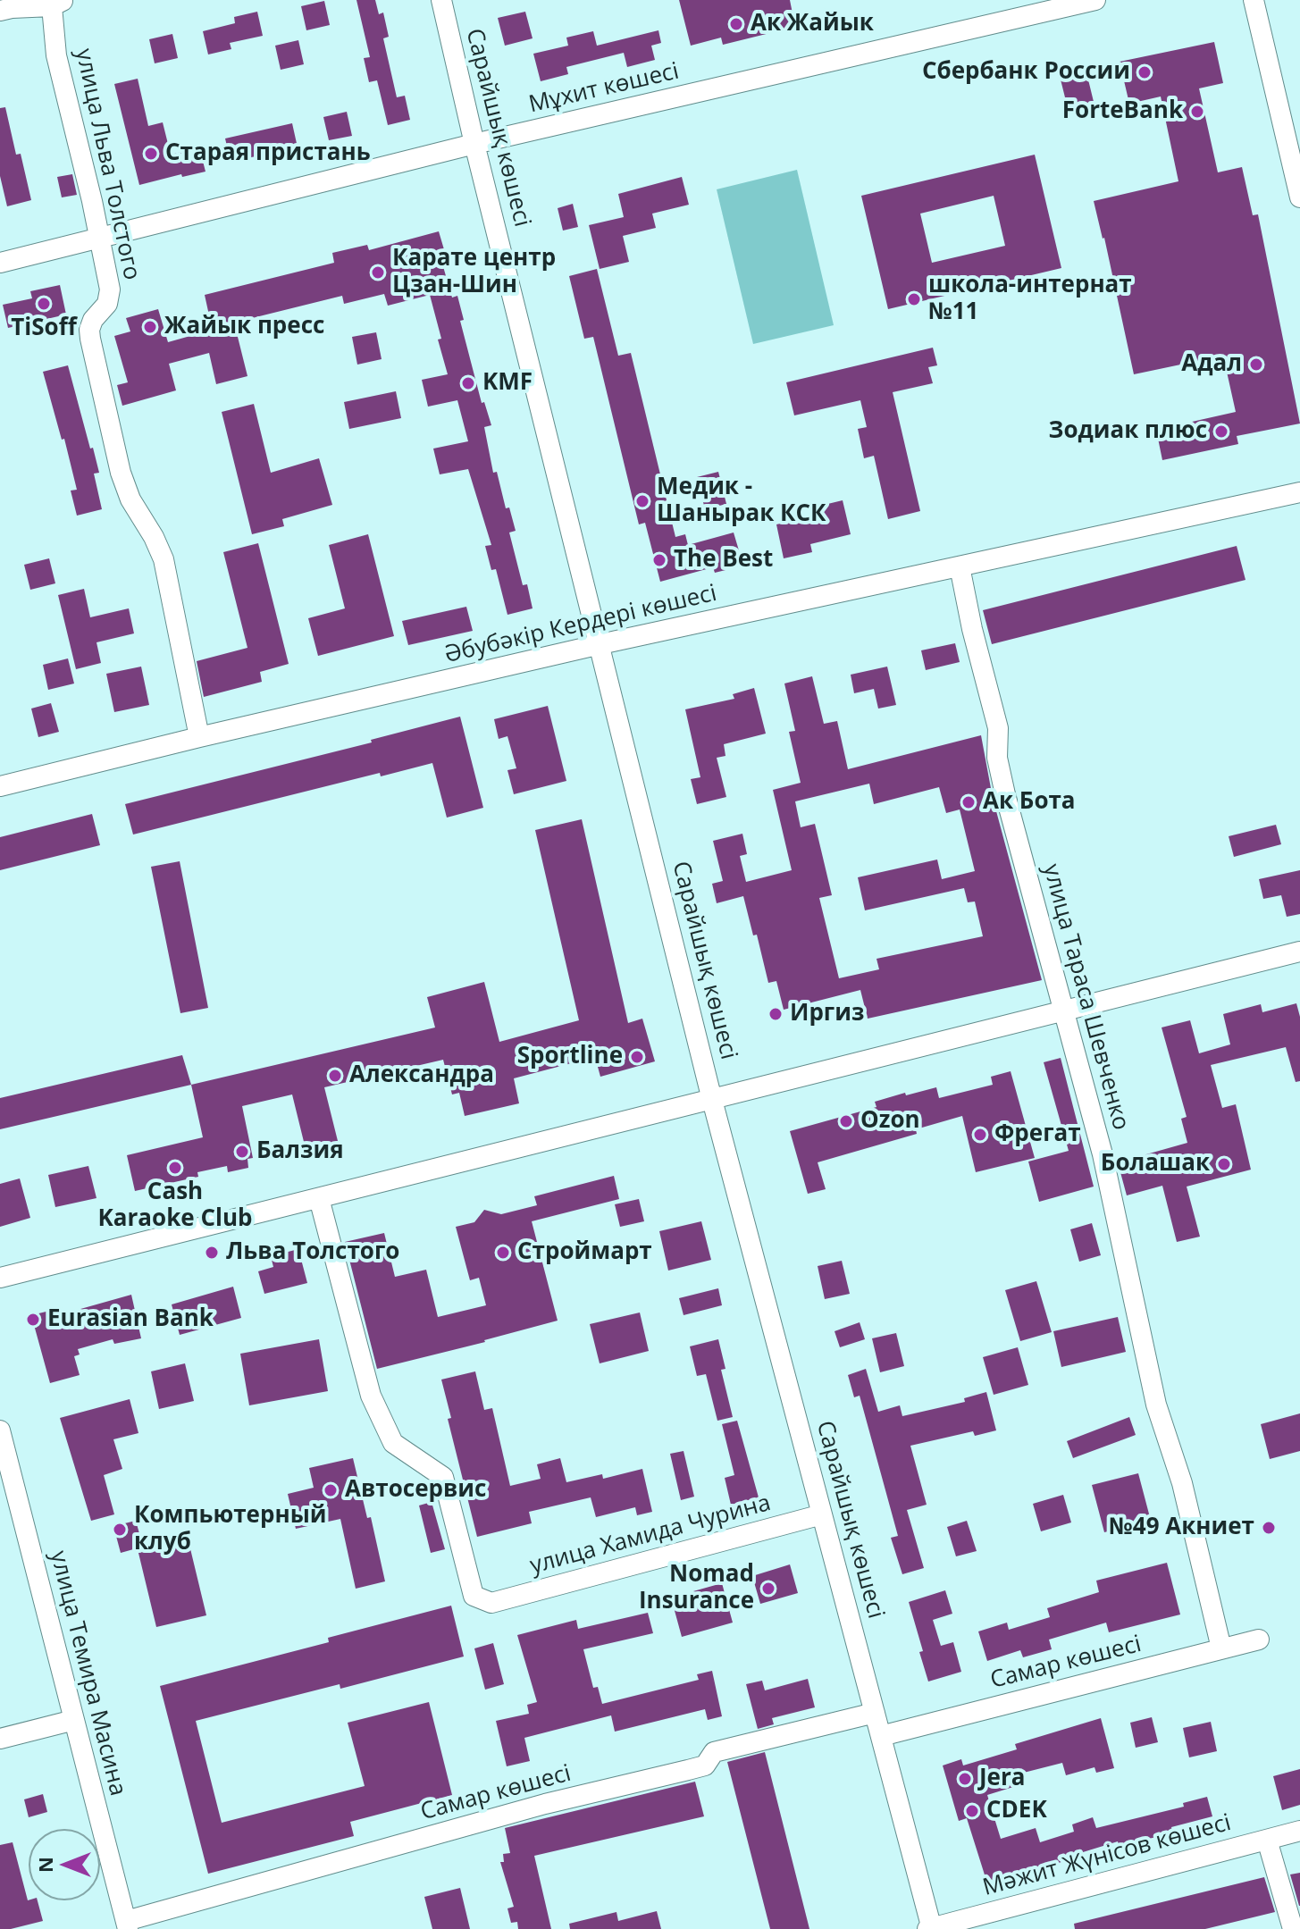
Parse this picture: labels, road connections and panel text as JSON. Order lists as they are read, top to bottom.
{
  "streets": {
    "street": [
      "Мұхит көшесі",
      "Сарайшық көшесі",
      "улица Льва Толстого",
      "Әбубәкір Кердері көшесі",
      "улица Тараса Шевченко",
      "улица Хамида Чурина",
      "Самар көшесі",
      "улица Темира Масина",
      "Мәжит Жүнісов көшесі"
    ]
  },
  "crossings": [
    ["Мұхит көшесі", "Сарайшық көшесі"],
    ["Мұхит көшесі", "улица Льва Толстого"],
    ["Сарайшық көшесі", "Әбубәкір Кердері көшесі"],
    ["Сарайшық көшесі", "улица Хамида Чурина"],
    ["Сарайшық көшесі", "Самар көшесі"],
    ["Сарайшық көшесі", "Мәжит Жүнісов көшесі"],
    ["улица Льва Толстого", "Әбубәкір Кердері көшесі"],
    ["Әбубәкір Кердері көшесі", "улица Тараса Шевченко"],
    ["улица Тараса Шевченко", "Самар көшесі"],
    ["Самар көшесі", "улица Темира Масина"]
  ],
  "places": [
    "Ак Жайык",
    "Сбербанк России",
    "ForteBank",
    "Старая пристань",
    "Карате центр Цзан-Шин",
    "школа-интернат №11",
    "TiSoff",
    "Жайык пресс",
    "Адал",
    "KMF",
    "Зодиак плюс",
    "Медик - Шанырак КСК",
    "The Best",
    "Ак Бота",
    "Иргиз",
    "Sportline",
    "Александра",
    "Ozon",
    "Фрегат",
    "Балзия",
    "Болашак",
    "Cash Karaoke Club",
    "Льва Толстого",
    "Строймарт",
    "Eurasian Bank",
    "Автосервис",
    "№49 Акниет",
    "Компьютерный клуб",
    "Nomad Insurance",
    "Jera",
    "CDEK"
  ],
  "north": "left"
}
